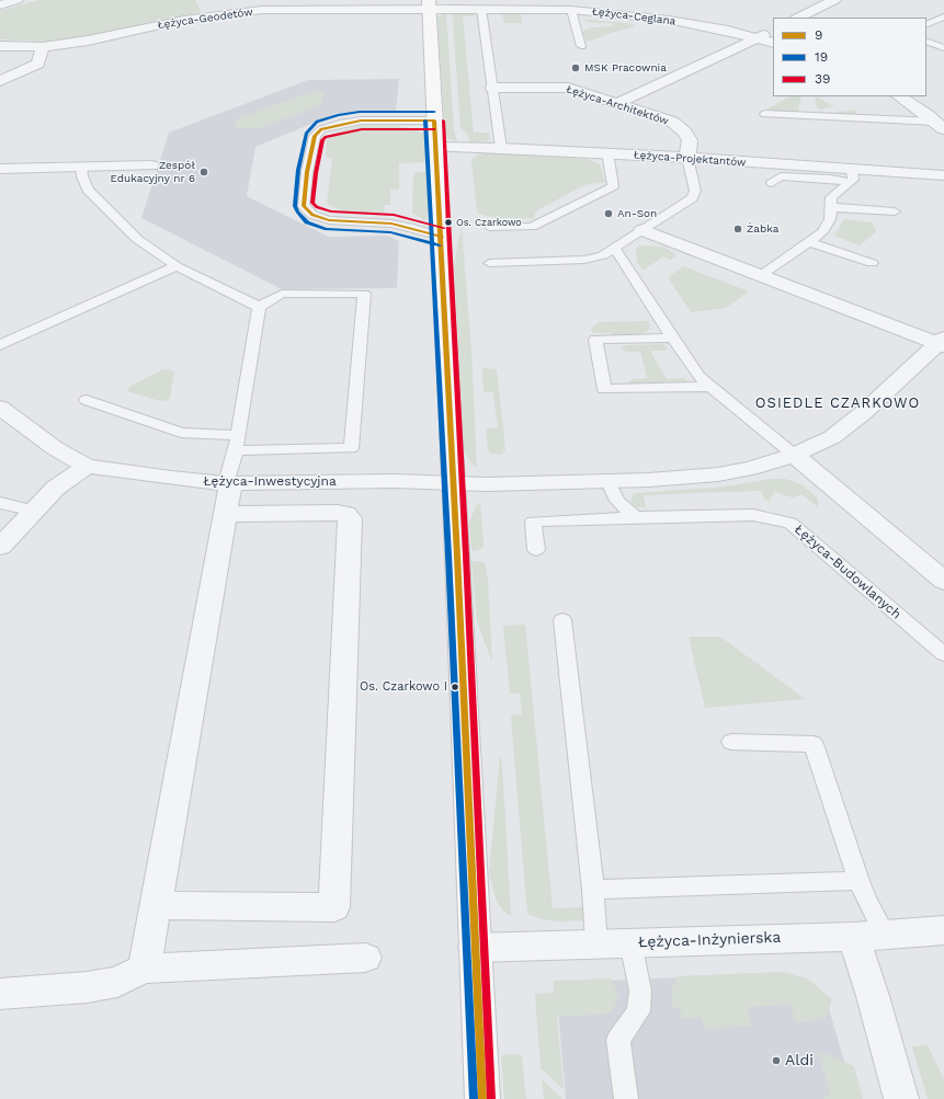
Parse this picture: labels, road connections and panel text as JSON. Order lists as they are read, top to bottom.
{
  "streets": {
    "street": [
      "Łężyca-Ceglana",
      "Łężyca-Geodetów",
      "Łężyca-Architektów",
      "Łężyca-Projektantów",
      "Łężyca-Inwestycyjna",
      "Łężyca-Inżynierska"
    ],
    "lane": ["Łężyca-Budowlanych"]
  },
  "crossings": [
    ["Łężyca-Ceglana", "Łężyca-Geodetów"],
    ["Łężyca-Architektów", "Łężyca-Projektantów"]
  ],
  "districts": ["OSIEDLE CZARKOWO"],
  "places": [
    "MSK Pracownia",
    "Zespół Edukacyjny nr 6",
    "An-Son",
    "Os. Czarkowo",
    "Żabka",
    "Os. Czarkowo I",
    "Aldi"
  ],
  "lines": ["transit line 19", "transit line 9", "transit line 39"],
  "legend": ["9", "19", "39"]
}
